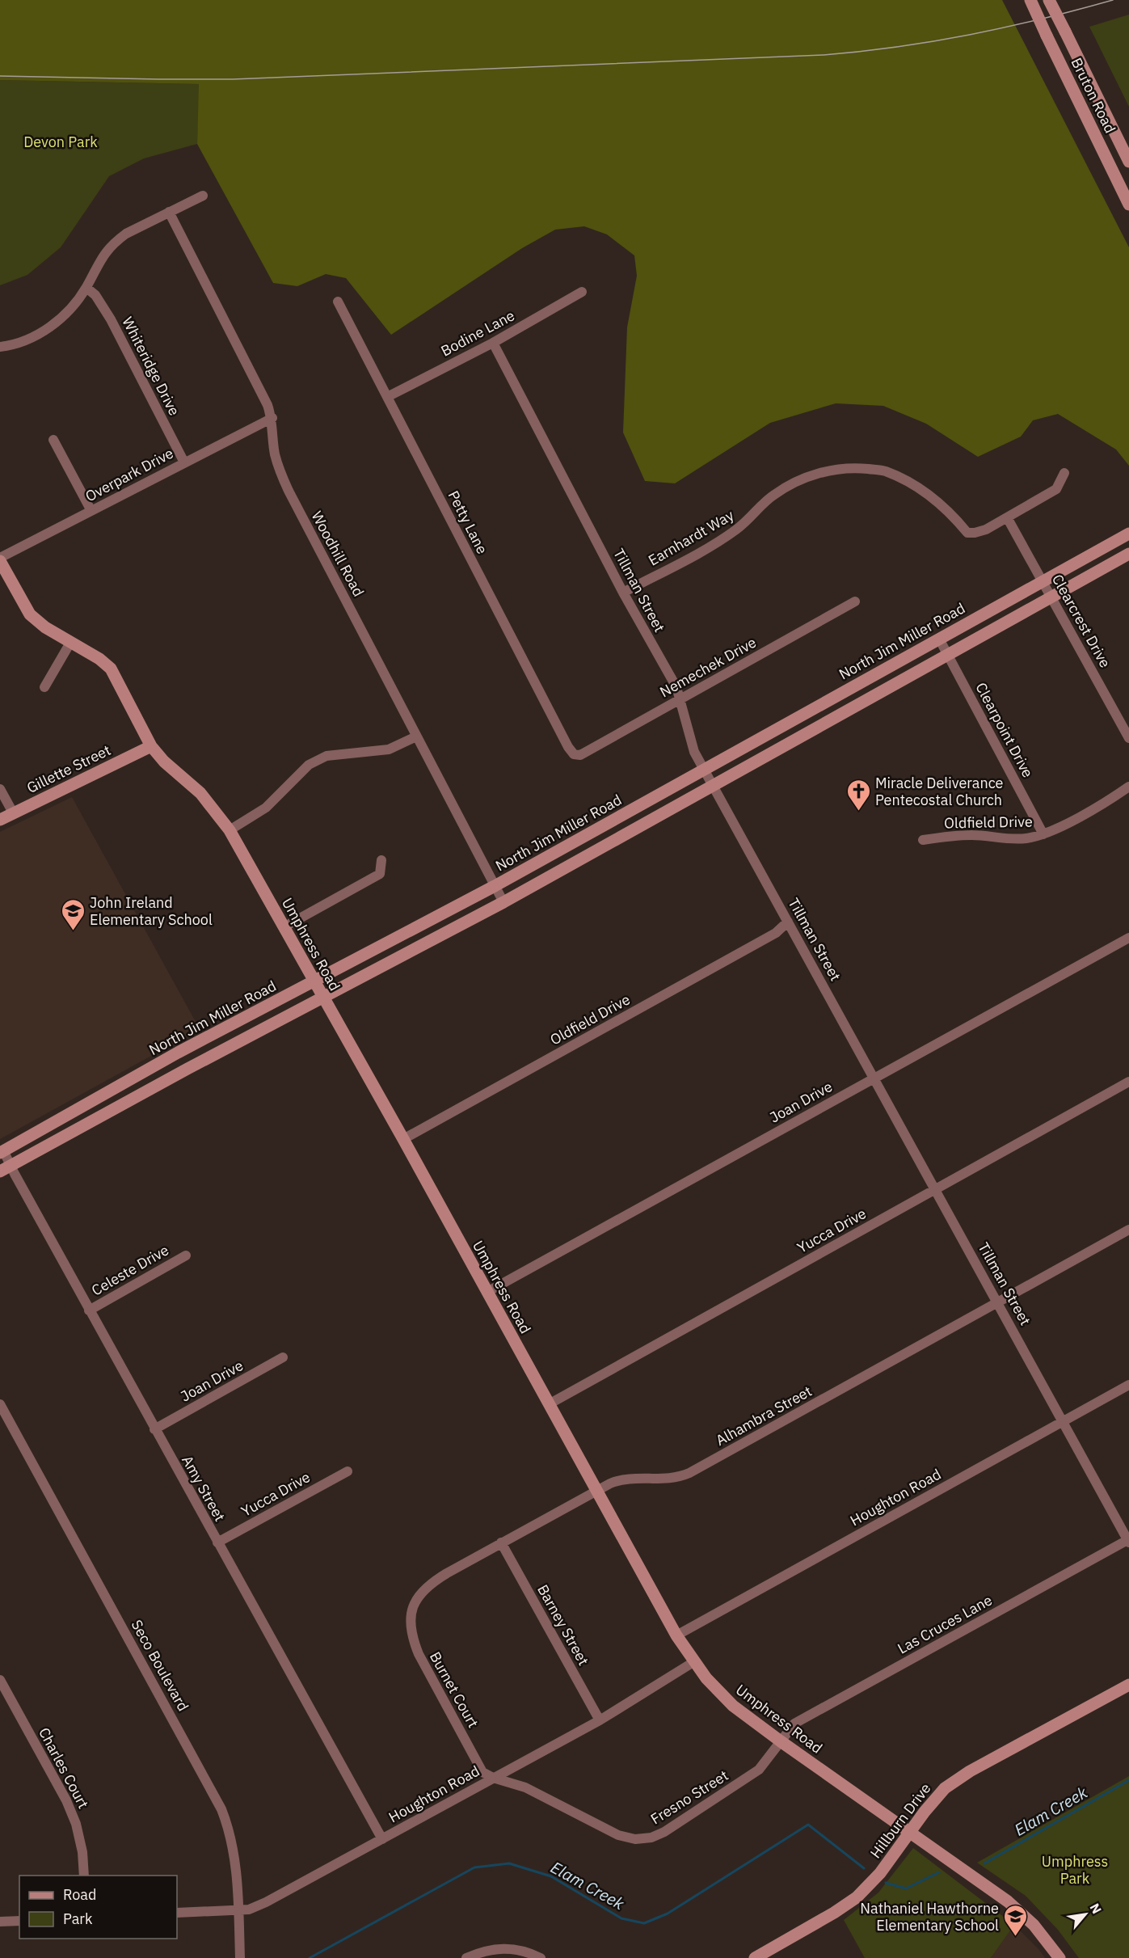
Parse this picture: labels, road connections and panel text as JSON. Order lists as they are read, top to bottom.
{
  "streets": {
    "main road": [
      "Bruton Road",
      "North Jim Miller Road",
      "Gillette Street",
      "Umphress Road",
      "Hillburn Drive"
    ],
    "street": [
      "Bodine Lane",
      "Whiteridge Drive",
      "Overpark Drive",
      "Petty Lane",
      "Earnhardt Way",
      "Woodhill Road",
      "Tillman Street",
      "Clearcrest Drive",
      "Nemechek Drive",
      "Clearpoint Drive",
      "Oldfield Drive",
      "Joan Drive",
      "Yucca Drive",
      "Celeste Drive",
      "Alhambra Street",
      "Amy Street",
      "Houghton Road",
      "Las Cruces Lane",
      "Barney Street",
      "Seco Boulevard",
      "Burnet Court",
      "Charles Court",
      "Fresno Street"
    ]
  },
  "crossings": [
    ["Bodine Lane", "Petty Lane"],
    ["Bodine Lane", "Tillman Street"],
    ["Whiteridge Drive", "Overpark Drive"],
    ["Overpark Drive", "Woodhill Road"],
    ["Overpark Drive", "Umphress Road"],
    ["Petty Lane", "Nemechek Drive"],
    ["Earnhardt Way", "Tillman Street"],
    ["Earnhardt Way", "Clearcrest Drive"],
    ["Woodhill Road", "North Jim Miller Road"],
    ["Tillman Street", "North Jim Miller Road"],
    ["Tillman Street", "Nemechek Drive"],
    ["Tillman Street", "Oldfield Drive"],
    ["Tillman Street", "Joan Drive"],
    ["Tillman Street", "Yucca Drive"],
    ["Tillman Street", "Alhambra Street"],
    ["Tillman Street", "Houghton Road"],
    ["Tillman Street", "Las Cruces Lane"],
    ["Clearcrest Drive", "North Jim Miller Road"],
    ["North Jim Miller Road", "Clearpoint Drive"],
    ["North Jim Miller Road", "Umphress Road"],
    ["North Jim Miller Road", "Amy Street"],
    ["Clearpoint Drive", "Oldfield Drive"],
    ["Gillette Street", "Umphress Road"],
    ["Oldfield Drive", "Umphress Road"],
    ["Umphress Road", "Joan Drive"],
    ["Umphress Road", "Yucca Drive"],
    ["Umphress Road", "Alhambra Street"],
    ["Umphress Road", "Houghton Road"],
    ["Umphress Road", "Las Cruces Lane"],
    ["Umphress Road", "Fresno Street"],
    ["Umphress Road", "Hillburn Drive"],
    ["Joan Drive", "Amy Street"],
    ["Yucca Drive", "Amy Street"],
    ["Celeste Drive", "Amy Street"],
    ["Alhambra Street", "Barney Street"],
    ["Alhambra Street", "Burnet Court"],
    ["Amy Street", "Houghton Road"],
    ["Houghton Road", "Barney Street"],
    ["Houghton Road", "Seco Boulevard"],
    ["Houghton Road", "Burnet Court"],
    ["Houghton Road", "Fresno Street"],
    ["Las Cruces Lane", "Fresno Street"],
    ["Burnet Court", "Fresno Street"]
  ],
  "water": ["Elam Creek"],
  "parks": ["Devon Park", "Umphress Park"],
  "places": {
    "church": ["Miracle Deliverance Pentecostal Church"],
    "school or university": ["John Ireland Elementary School", "Nathaniel Hawthorne Elementary School"]
  },
  "legend": ["Road", "Park"],
  "north": "top right"
}
